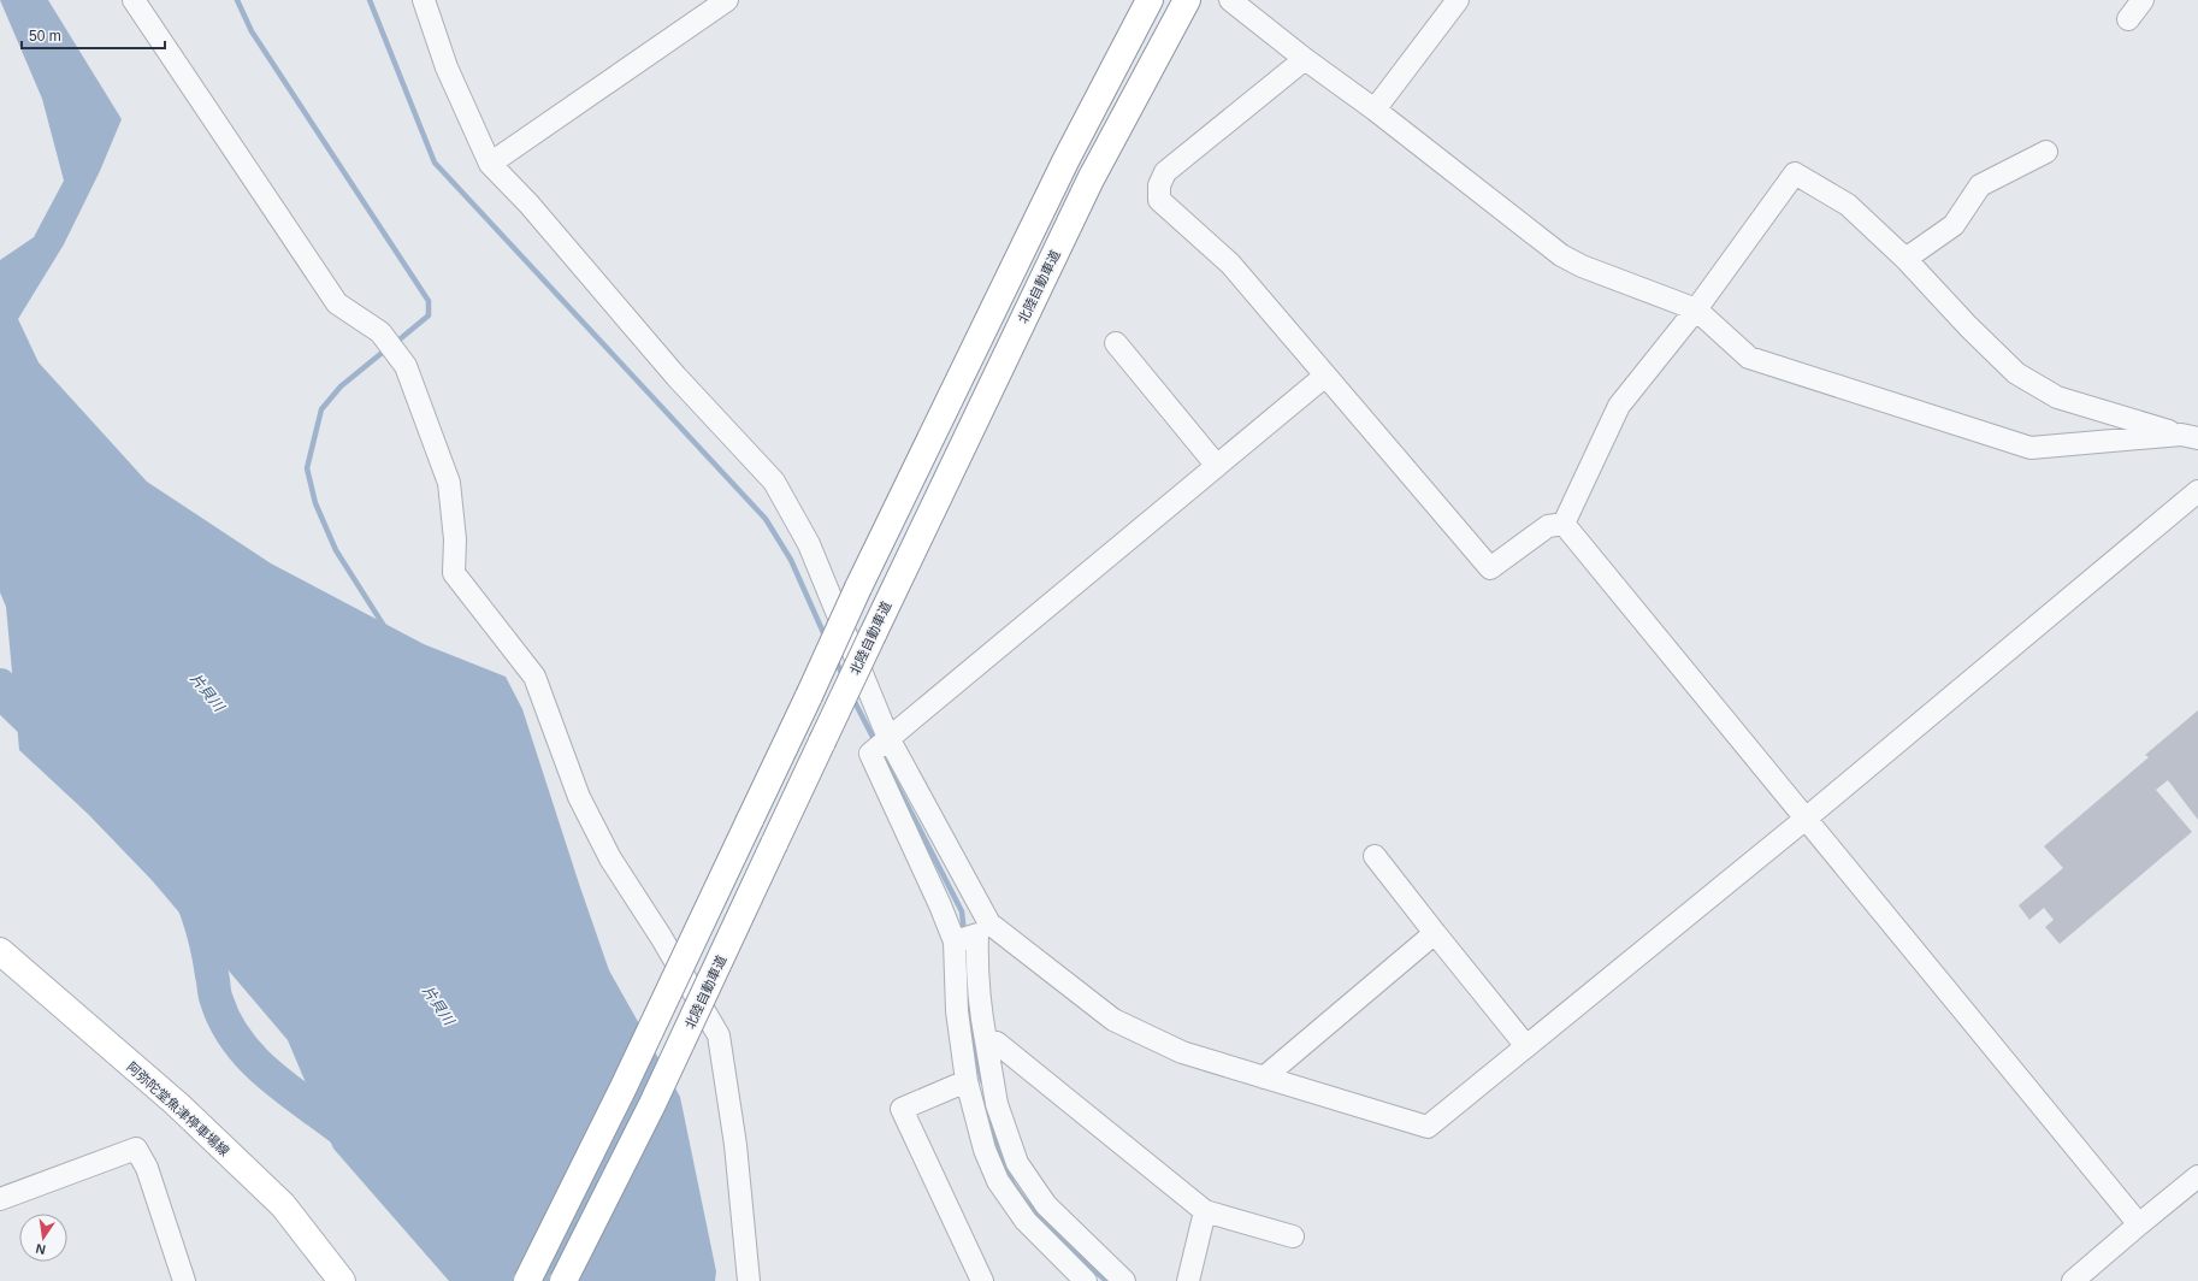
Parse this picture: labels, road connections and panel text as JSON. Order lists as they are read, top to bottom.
{
  "streets": {
    "main road": ["北陸自動車道", "阿弥陀堂魚津停車場線"]
  },
  "water": ["片貝川"],
  "scale_bar": "50 m",
  "north": "bottom"
}
